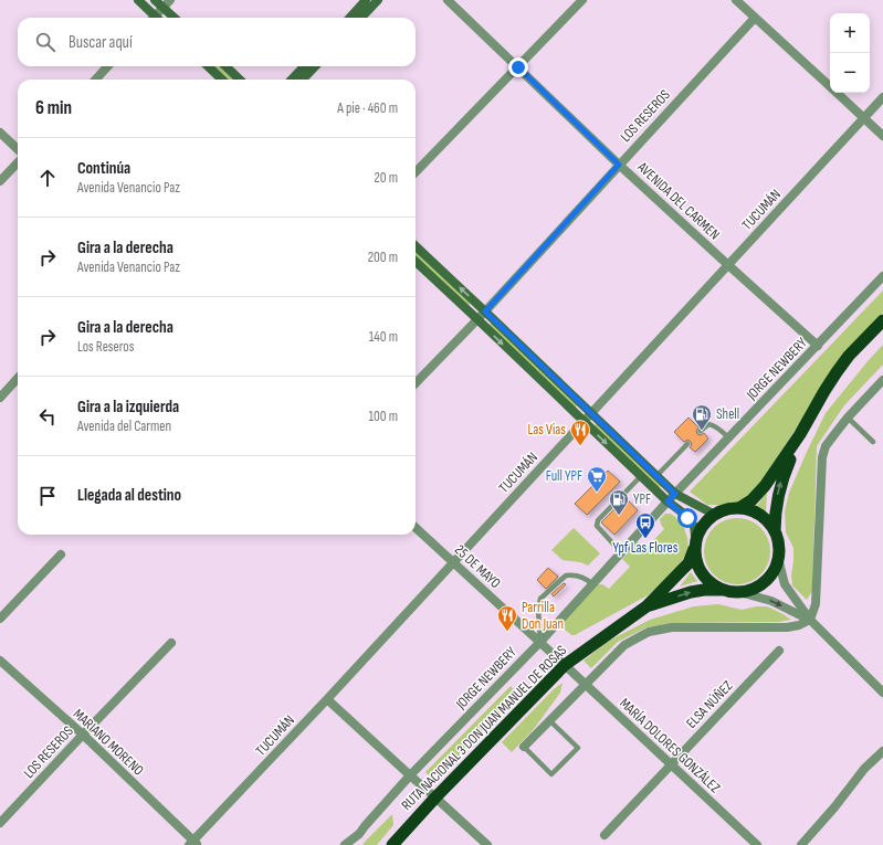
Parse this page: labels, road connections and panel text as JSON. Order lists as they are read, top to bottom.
{
  "streets": {
    "highway": ["RUTA NACIONAL 3 DON JUAN MANUEL DE ROSAS"],
    "street": [
      "LOS RESEROS",
      "AVENIDA DEL CARMEN",
      "TUCUMÁN",
      "JORGE NEWBERY",
      "25 DE MAYO",
      "ELSA NÚÑEZ",
      "MARIANO MORENO",
      "MARÍA DOLORES GONZÁLEZ"
    ]
  },
  "crossings": [
    ["LOS RESEROS", "AVENIDA DEL CARMEN"],
    ["LOS RESEROS", "MARIANO MORENO"],
    ["AVENIDA DEL CARMEN", "TUCUMÁN"],
    ["AVENIDA DEL CARMEN", "JORGE NEWBERY"],
    ["TUCUMÁN", "25 DE MAYO"],
    ["TUCUMÁN", "MARIANO MORENO"],
    ["JORGE NEWBERY", "25 DE MAYO"],
    ["25 DE MAYO", "RUTA NACIONAL 3 DON JUAN MANUEL DE ROSAS"],
    ["25 DE MAYO", "MARÍA DOLORES GONZÁLEZ"],
    ["ELSA NÚÑEZ", "MARÍA DOLORES GONZÁLEZ"],
    ["RUTA NACIONAL 3 DON JUAN MANUEL DE ROSAS", "MARÍA DOLORES GONZÁLEZ"]
  ],
  "places": {
    "fuel station": ["Shell", "YPF"],
    "restaurant": ["Las Vias", "Parrilla Don Juan"],
    "supermarket": ["Full YPF"],
    "bus stop": ["Ypf Las Flores"]
  },
  "page": {
    "map_buttons": ["+", "−"],
    "search": "Buscar aquí",
    "heading": ["6 min", "A pie · 460 m"],
    "list": [
      ["Continúa", "Avenida Venancio Paz", "20 m"],
      ["Gira a la derecha", "Avenida Venancio Paz", "200 m"],
      ["Gira a la derecha", "Los Reseros", "140 m"],
      ["Gira a la izquierda", "Avenida del Carmen", "100 m"],
      "Llegada al destino"
    ]
  }
}
